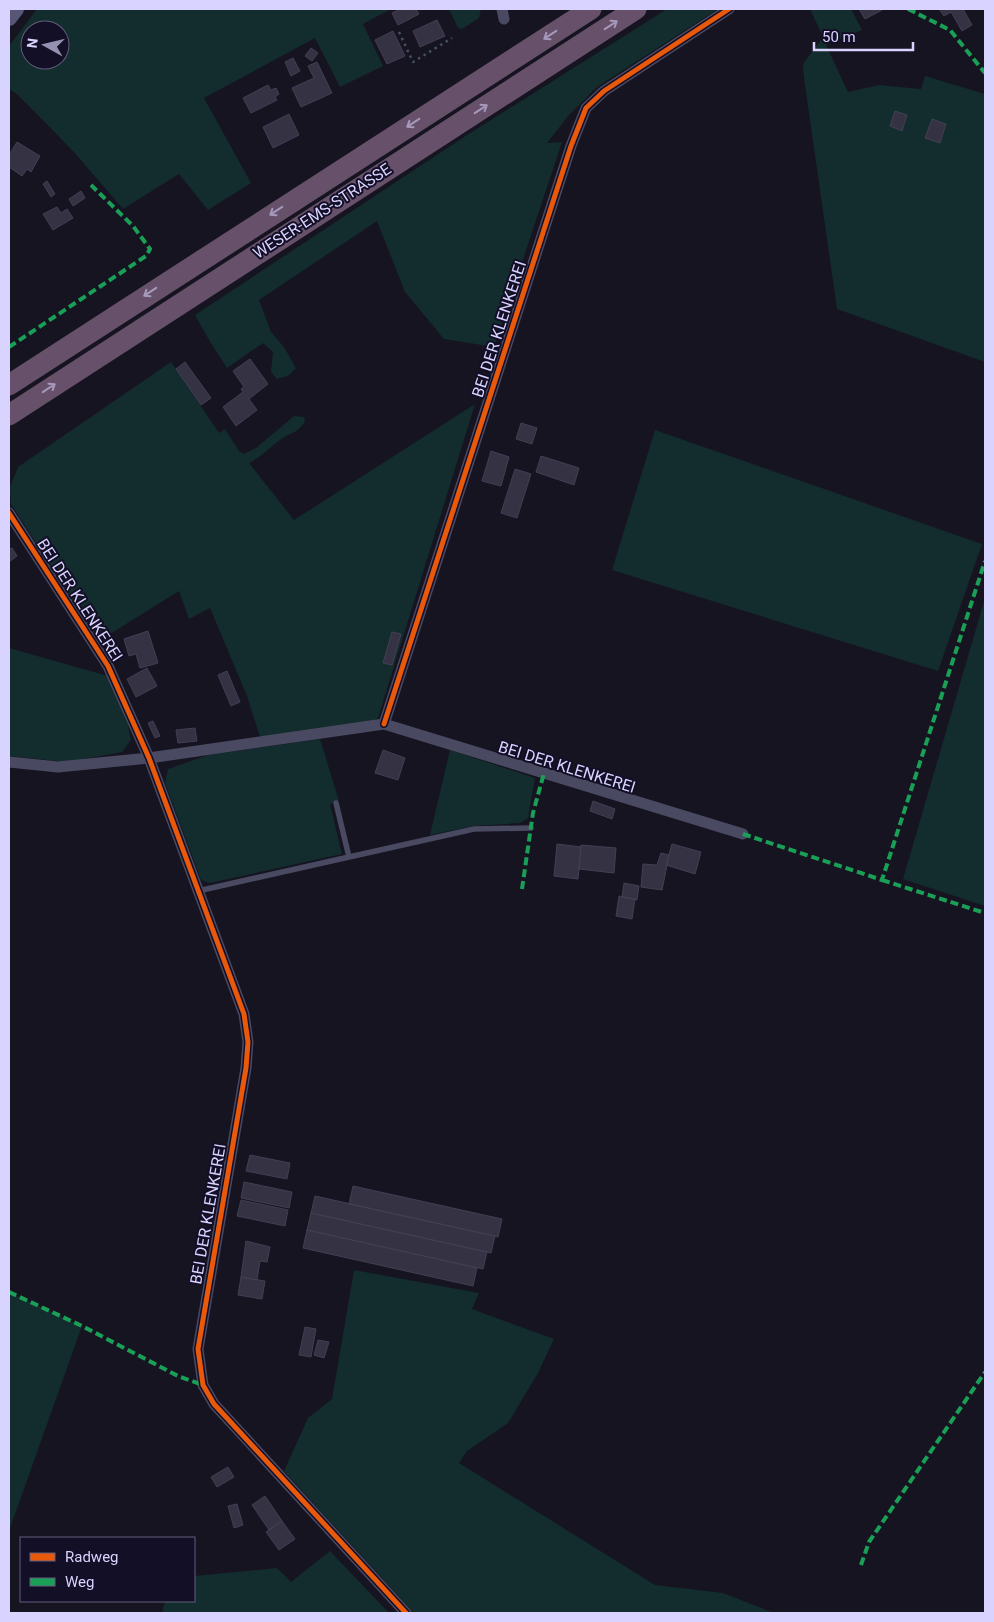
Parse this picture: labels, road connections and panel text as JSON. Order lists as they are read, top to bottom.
{
  "streets": {
    "highway": ["WESER-EMS-STRASSE"],
    "street": ["BEI DER KLENKEREI"]
  },
  "legend": ["Radweg", "Weg"],
  "scale_bar": "50 m",
  "north": "left"
}
